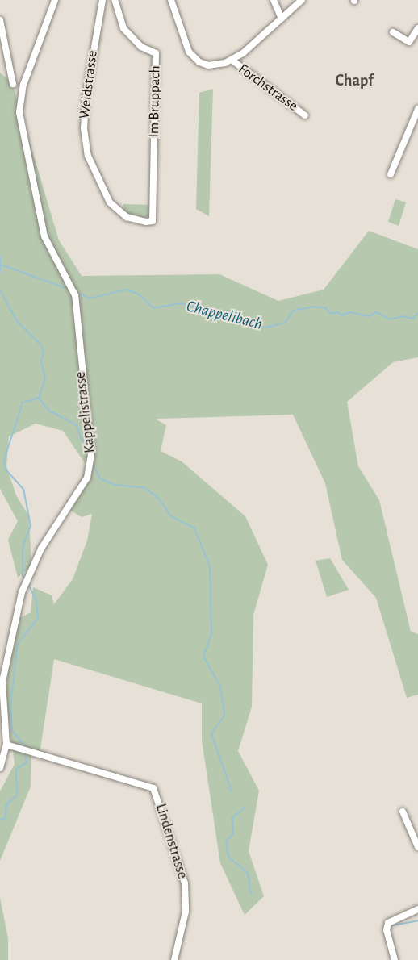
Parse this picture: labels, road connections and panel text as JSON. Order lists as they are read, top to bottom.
{
  "streets": {
    "street": [
      "Weidstrasse",
      "Forchstrasse",
      "Im Bruppach",
      "Kappelistrasse",
      "Lindenstrasse"
    ]
  },
  "crossings": [
    ["Weidstrasse", "Im Bruppach"],
    ["Kappelistrasse", "Lindenstrasse"]
  ],
  "districts": ["Chapf"],
  "water": ["Chappelibach"]
}
